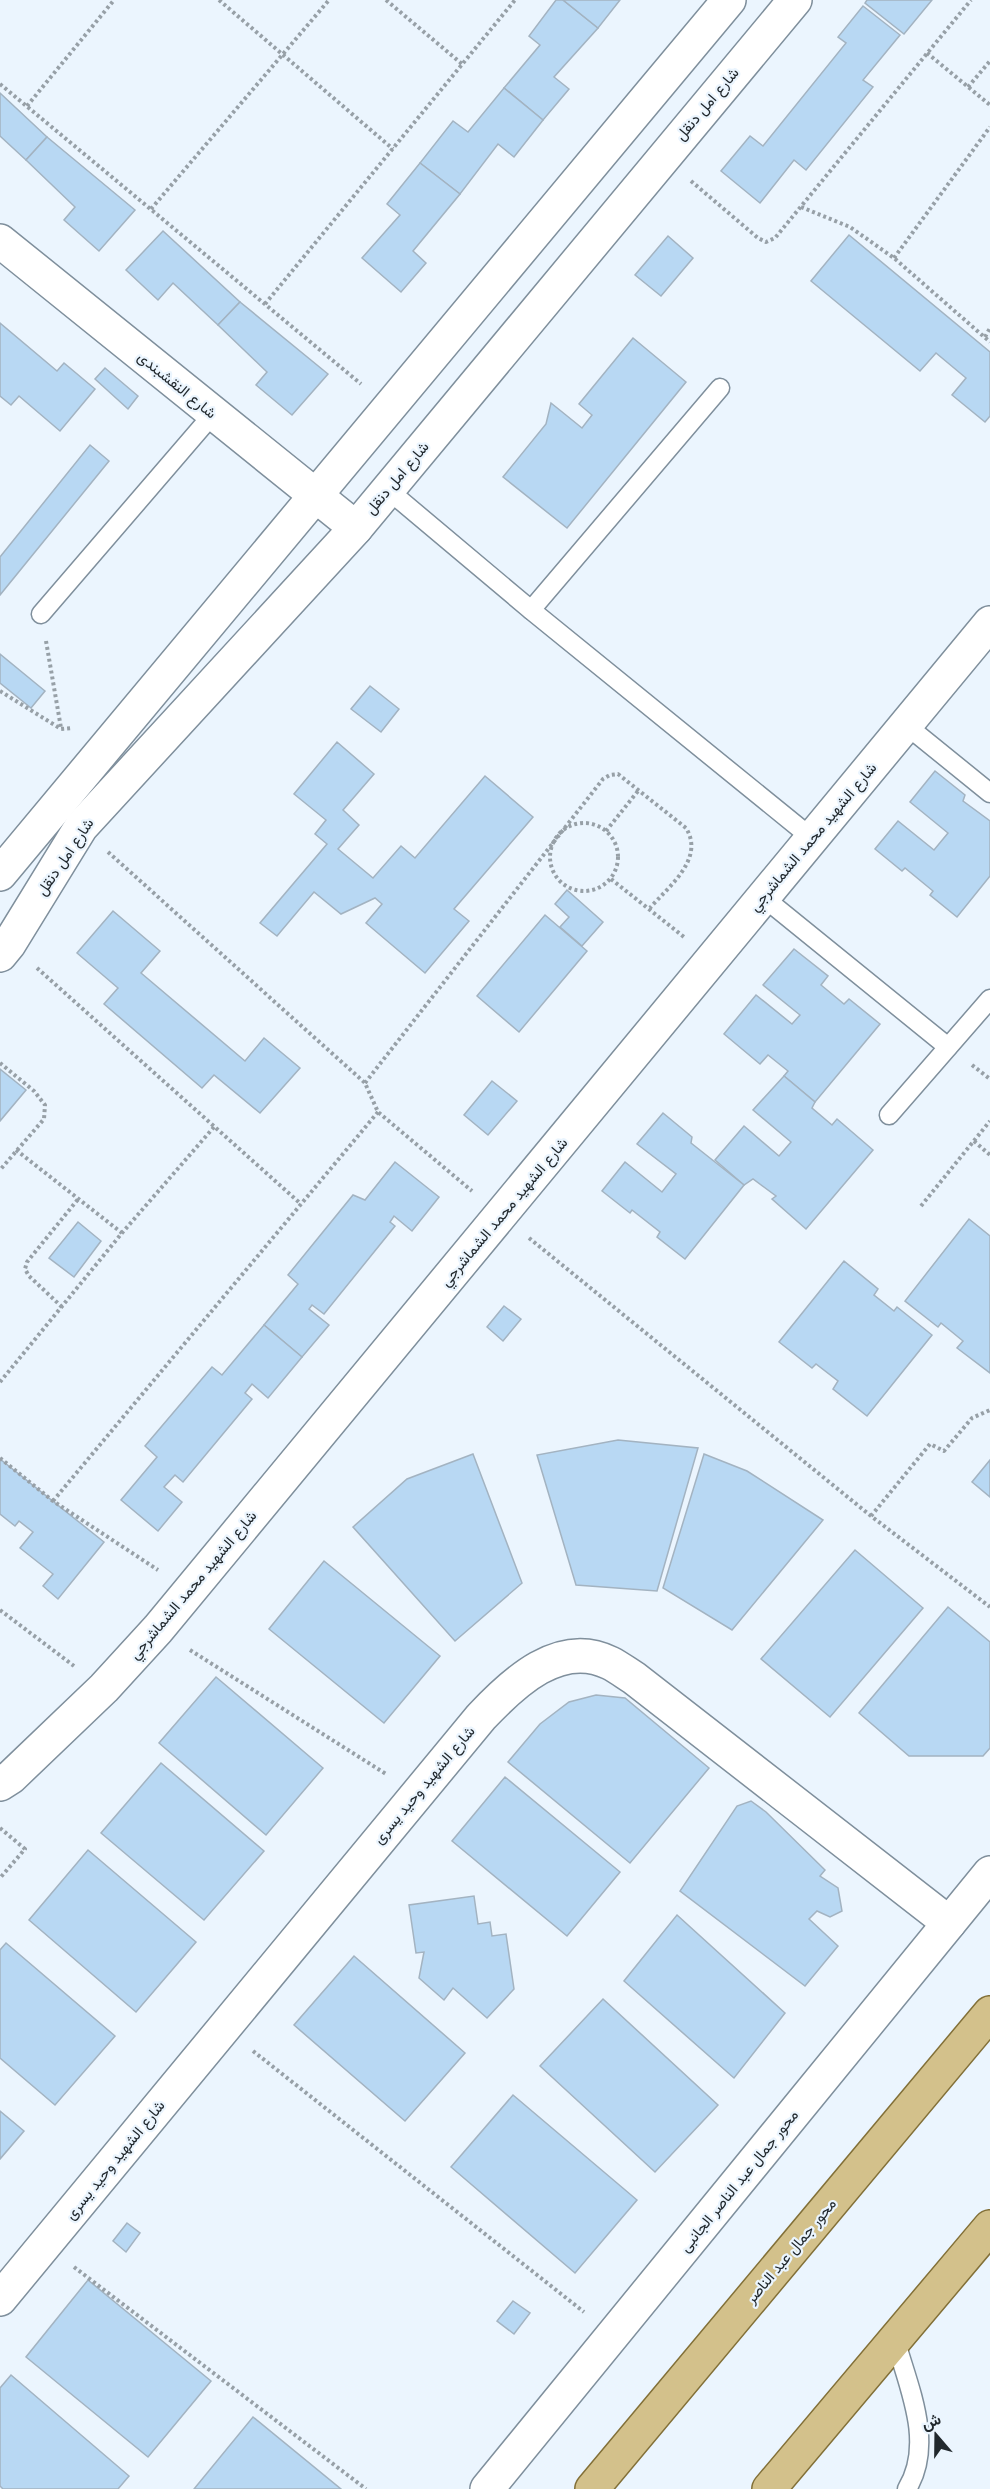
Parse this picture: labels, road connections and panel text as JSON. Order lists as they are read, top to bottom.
{
  "streets": {
    "main road": ["محور جمال عبد الناصر"],
    "street": [
      "شارع امل دنقل",
      "شارع النقشبندى",
      "شارع الشهيد محمد الشماشرجي",
      "شارع الشهيد وحيد يسرى",
      "محور جمال عبد الناصر الجانبى"
    ]
  },
  "crossings": [
    ["شارع امل دنقل", "شارع النقشبندى"],
    ["شارع الشهيد وحيد يسرى", "محور جمال عبد الناصر الجانبى"]
  ],
  "north": "top"
}
